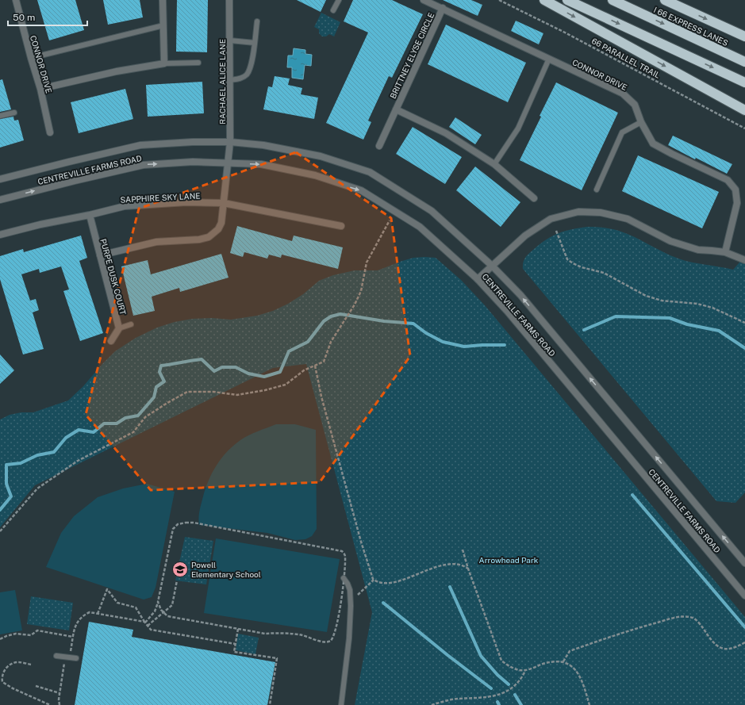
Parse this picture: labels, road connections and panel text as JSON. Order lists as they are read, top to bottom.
{
  "streets": {
    "highway": ["I 66 EXPRESS LANES"],
    "street": [
      "BRITTNEY ELYSE CIRCLE",
      "CONNOR DRIVE",
      "RACHAEL ALICE LANE",
      "CENTREVILLE FARMS ROAD",
      "SAPPHIRE SKY LANE",
      "PURPE DUSK COURT"
    ],
    "path": ["66 PARALLEL TRAIL"]
  },
  "crossings": [
    ["BRITTNEY ELYSE CIRCLE", "CONNOR DRIVE"],
    ["RACHAEL ALICE LANE", "CENTREVILLE FARMS ROAD"],
    ["RACHAEL ALICE LANE", "SAPPHIRE SKY LANE"],
    ["RACHAEL ALICE LANE", "PURPE DUSK COURT"],
    ["SAPPHIRE SKY LANE", "PURPE DUSK COURT"]
  ],
  "parks": ["Arrowhead Park"],
  "places": {
    "school or university": ["Powell Elementary School"]
  },
  "scale_bar": "50 m"
}
